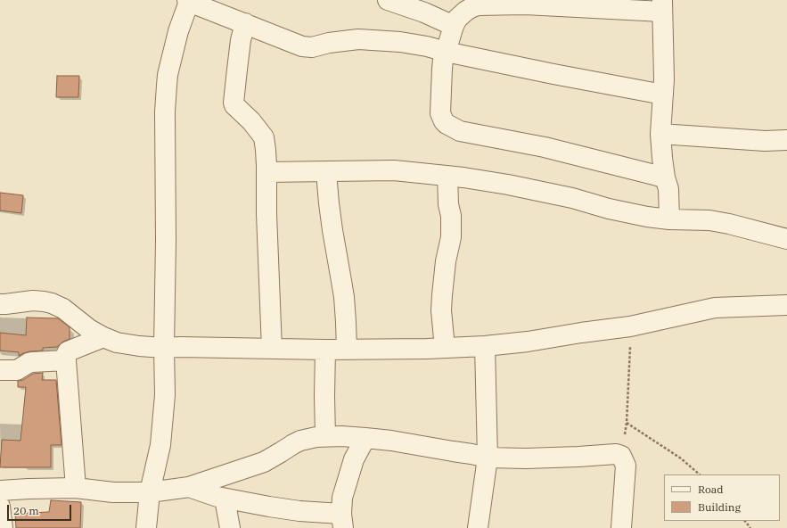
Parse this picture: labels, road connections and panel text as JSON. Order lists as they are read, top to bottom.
{
  "legend": ["Road", "Building"],
  "scale_bar": "20 m"
}
